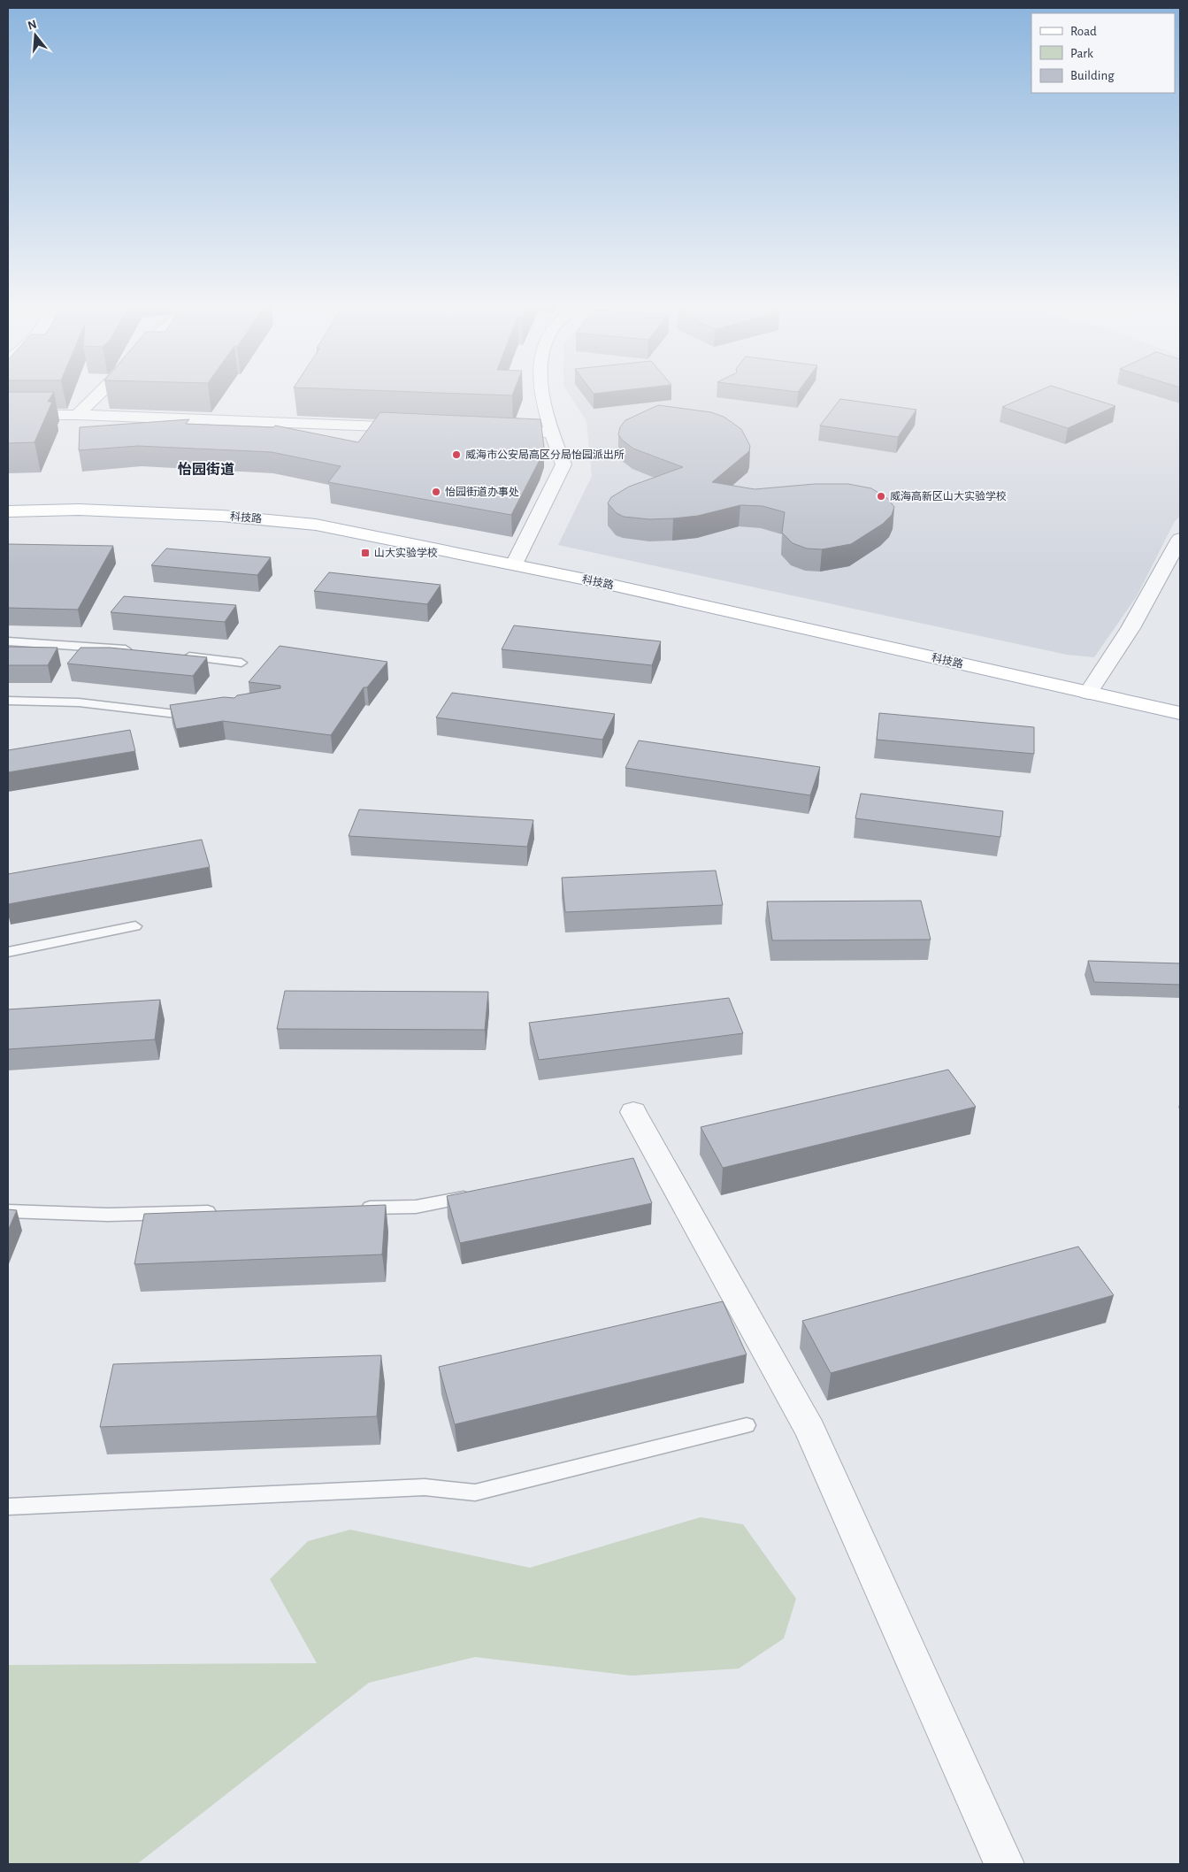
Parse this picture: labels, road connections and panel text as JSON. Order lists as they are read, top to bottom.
{
  "streets": {
    "main road": ["科技路"]
  },
  "districts": ["怡园街道"],
  "places": {
    "other": ["威海市公安局高区分局怡园派出所", "怡园街道办事处", "威海高新区山大实验学校"],
    "transit": ["山大实验学校"]
  },
  "legend": ["Road", "Park", "Building"],
  "north": "top"
}
